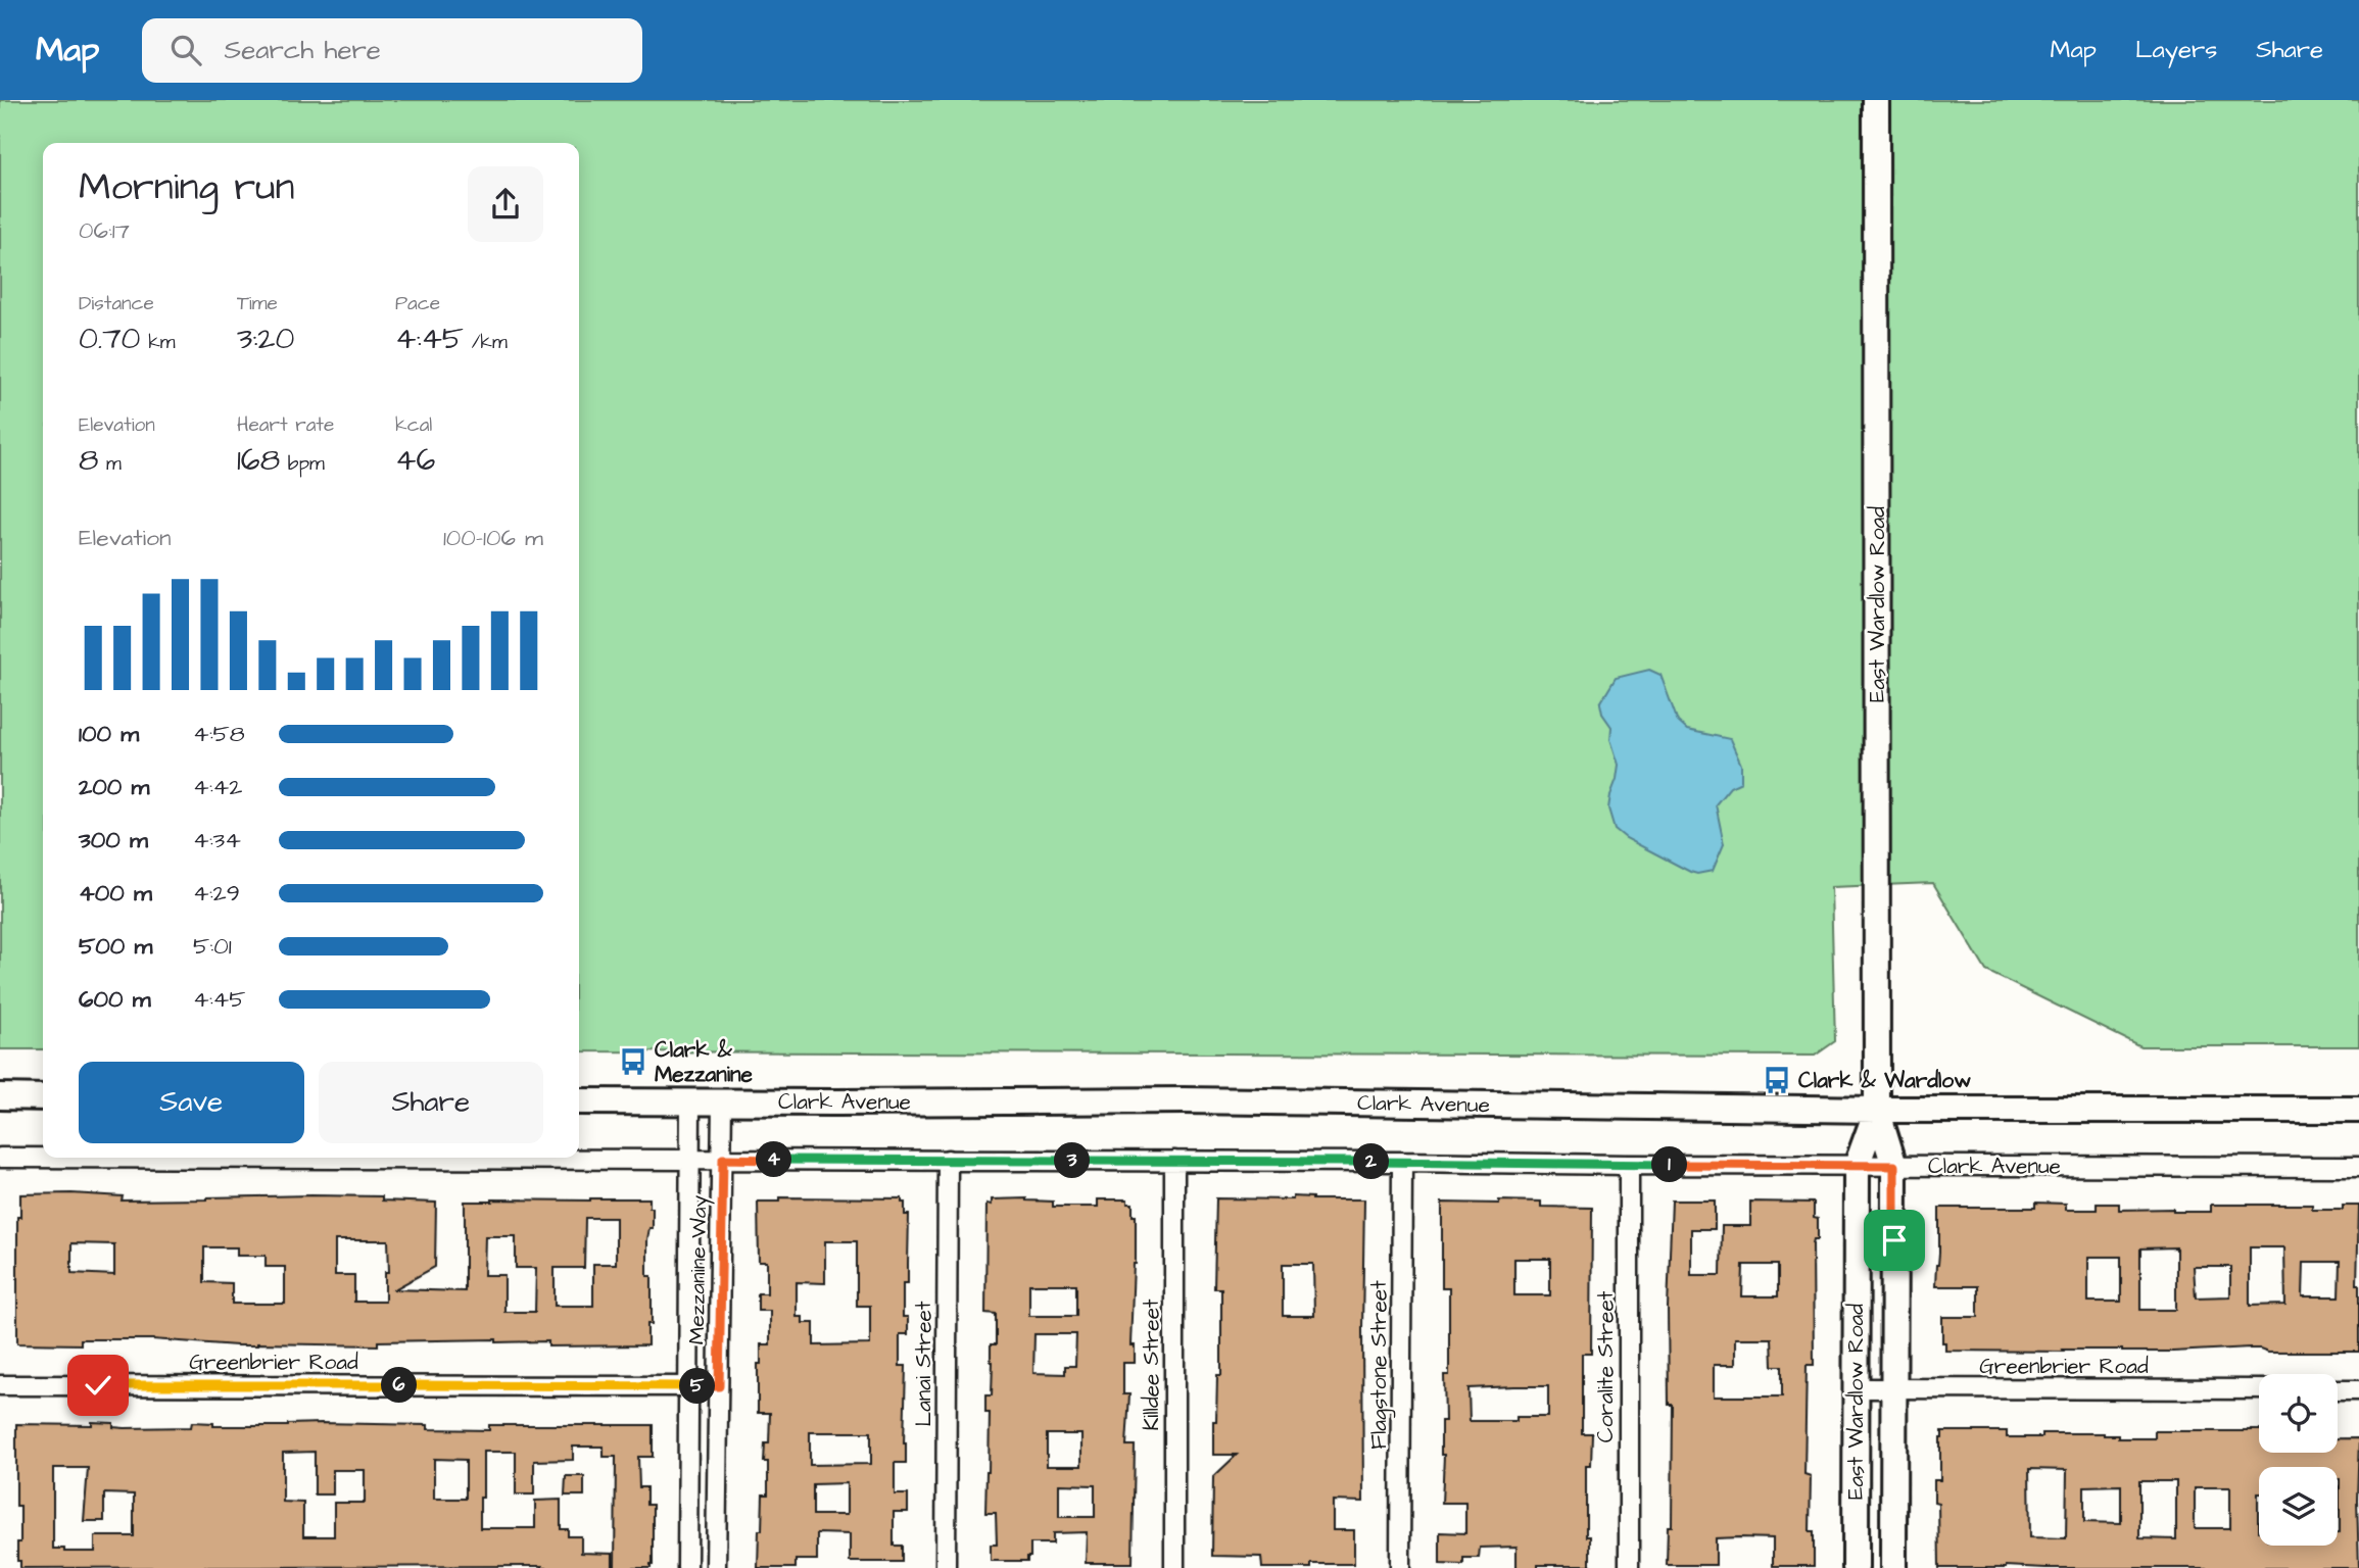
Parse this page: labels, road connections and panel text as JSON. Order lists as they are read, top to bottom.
{
  "streets": {
    "main road": ["East Wardlow Road", "Clark Avenue"],
    "street": [
      "Mezzanine Way",
      "Greenbrier Road",
      "Lanai Street",
      "Killdee Street",
      "Flagstone Street",
      "Coralite Street"
    ]
  },
  "crossings": [
    ["East Wardlow Road", "Clark Avenue"],
    ["East Wardlow Road", "Greenbrier Road"],
    ["Clark Avenue", "Mezzanine Way"],
    ["Clark Avenue", "Lanai Street"],
    ["Clark Avenue", "Killdee Street"],
    ["Clark Avenue", "Flagstone Street"],
    ["Clark Avenue", "Coralite Street"],
    ["Mezzanine Way", "Greenbrier Road"]
  ],
  "places": {
    "bus stop": ["Clark & Mezzanine", "Clark & Wardlow"]
  },
  "page": {
    "header": "Map",
    "search": "Search here",
    "nav": ["Map", "Layers", "Share"],
    "heading": ["Morning run", "06:17"],
    "stats": [
      ["Distance", "0.70 km"],
      ["Time", "3:20"],
      ["Pace", "4:45 /km"],
      ["Elevation", "8 m"],
      ["Heart rate", "168 bpm"],
      ["kcal", "46"]
    ],
    "chart": ["Elevation", "100–106 m"],
    "list": [
      {
        "name": "100 m",
        "note": "4:58"
      },
      {
        "name": "200 m",
        "note": "4:42"
      },
      {
        "name": "300 m",
        "note": "4:34"
      },
      {
        "name": "400 m",
        "note": "4:29"
      },
      {
        "name": "500 m",
        "note": "5:01"
      },
      {
        "name": "600 m",
        "note": "4:45"
      }
    ],
    "buttons": ["Save", "Share"],
    "pins": [
      "4",
      "3",
      "2",
      "1",
      "6",
      "5"
    ]
  }
}
